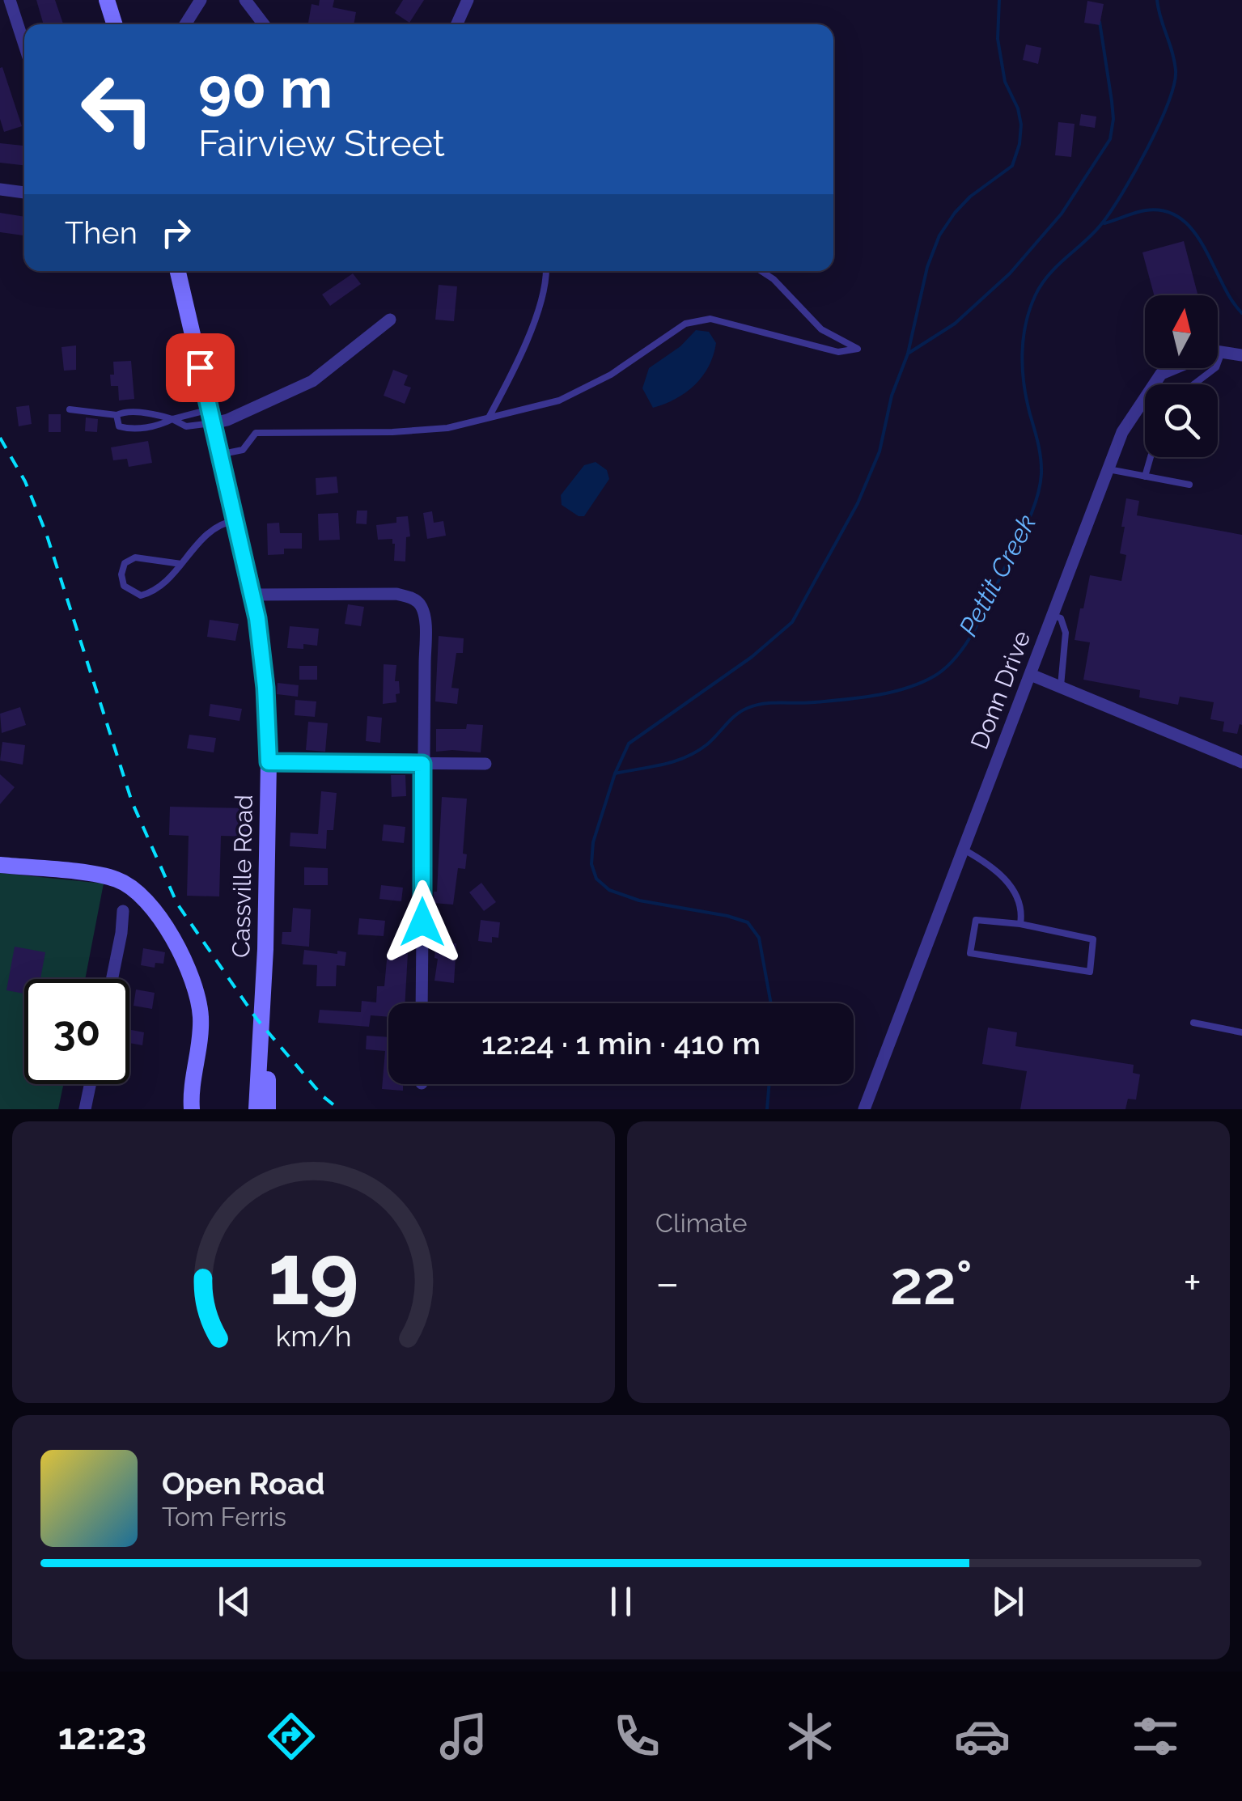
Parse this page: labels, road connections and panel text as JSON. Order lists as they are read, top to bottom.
{
  "streets": {
    "main road": ["Cassville Road"],
    "street": ["Donn Drive"]
  },
  "water": ["Pettit Creek"],
  "north": "top",
  "page": {
    "turn": ["90 m", "Fairview Street"],
    "then": "Then",
    "limit": "30",
    "trip": "12:24 · 1 min · 410 m",
    "tile": "Climate",
    "heat": ["−", "22°", "+"],
    "song": ["Open Road", "Tom Ferris"],
    "tabs": "12:23",
    "gauge": ["19", "km/h"]
  }
}
